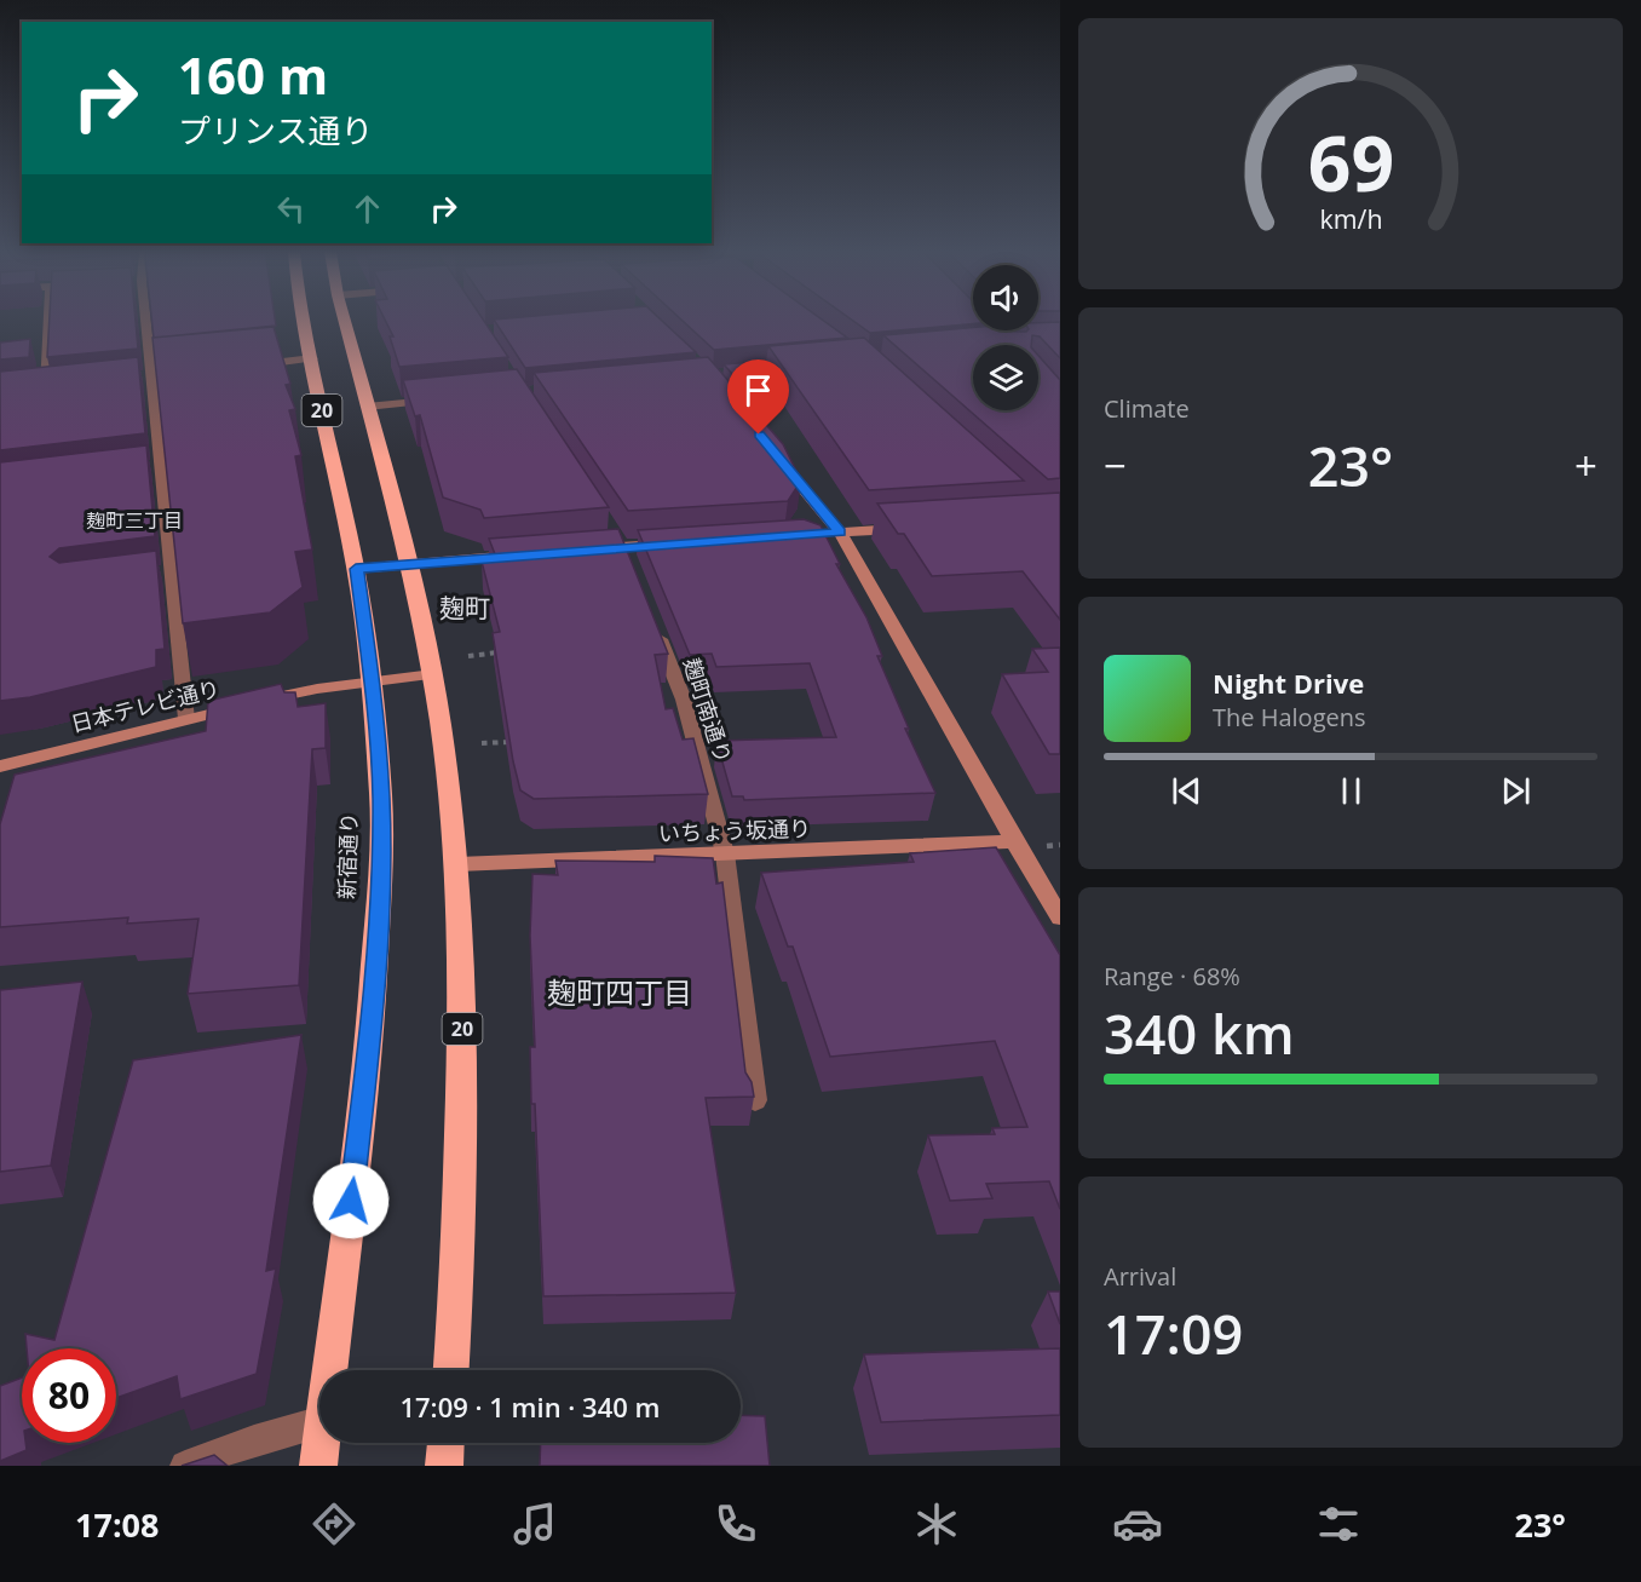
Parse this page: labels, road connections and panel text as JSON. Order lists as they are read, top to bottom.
{
  "streets": {
    "highway": ["20", "新宿通り"],
    "street": ["日本テレビ通り", "麹町南通り", "いちょう坂通り"]
  },
  "crossings": [
    ["20", "日本テレビ通り"],
    ["20", "いちょう坂通り"],
    ["日本テレビ通り", "新宿通り"],
    ["麹町南通り", "いちょう坂通り"]
  ],
  "districts": ["麹町三丁目", "麹町", "麹町四丁目"],
  "page": {
    "turn": ["160 m", "プリンス通り"],
    "tile": [
      "Climate",
      ["Range · 68%", "340 km"],
      ["Arrival", "17:09"]
    ],
    "heat": ["−", "23°", "+"],
    "song": ["Night Drive", "The Halogens"],
    "limit": "80",
    "trip": "17:09 · 1 min · 340 m",
    "tabs": ["17:08", "23°"],
    "gauge": ["69", "km/h"]
  }
}
